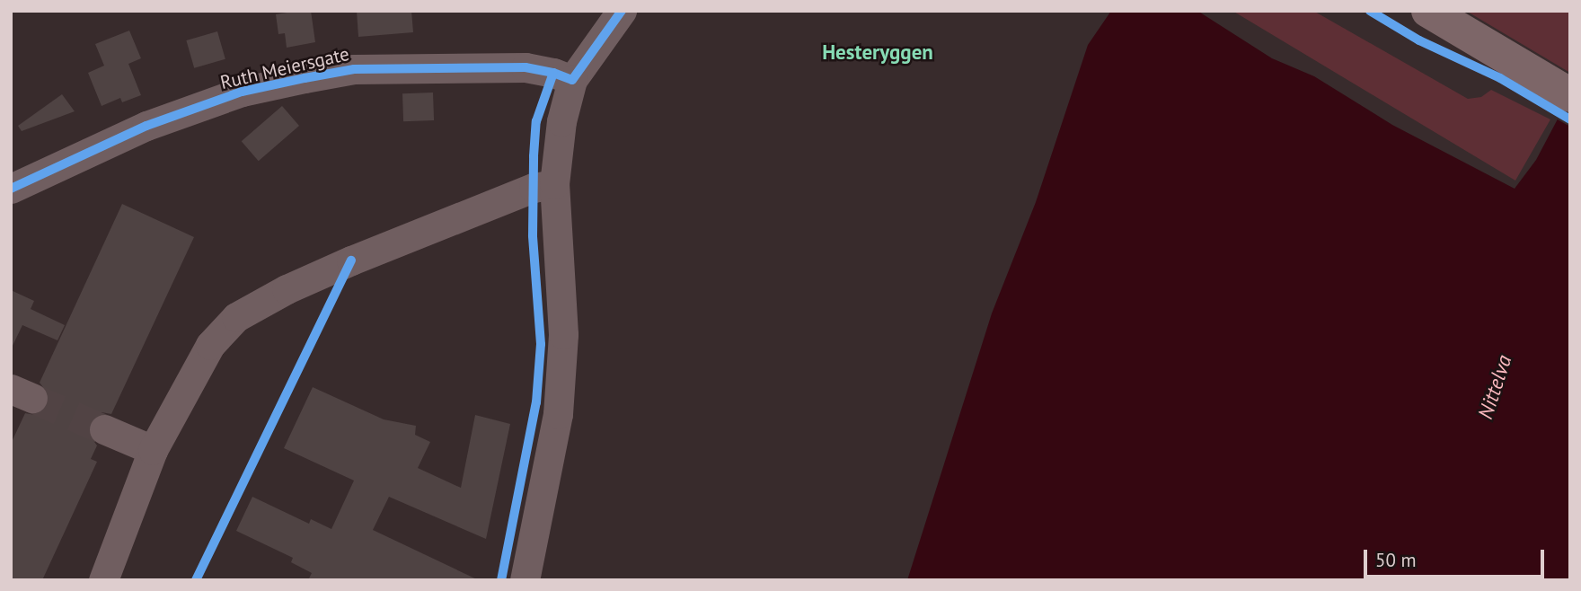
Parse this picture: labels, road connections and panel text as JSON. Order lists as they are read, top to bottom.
{
  "streets": {
    "street": ["Ruth Meiersgate"]
  },
  "districts": ["Hesteryggen"],
  "water": ["Nittelva"],
  "scale_bar": "50 m"
}
